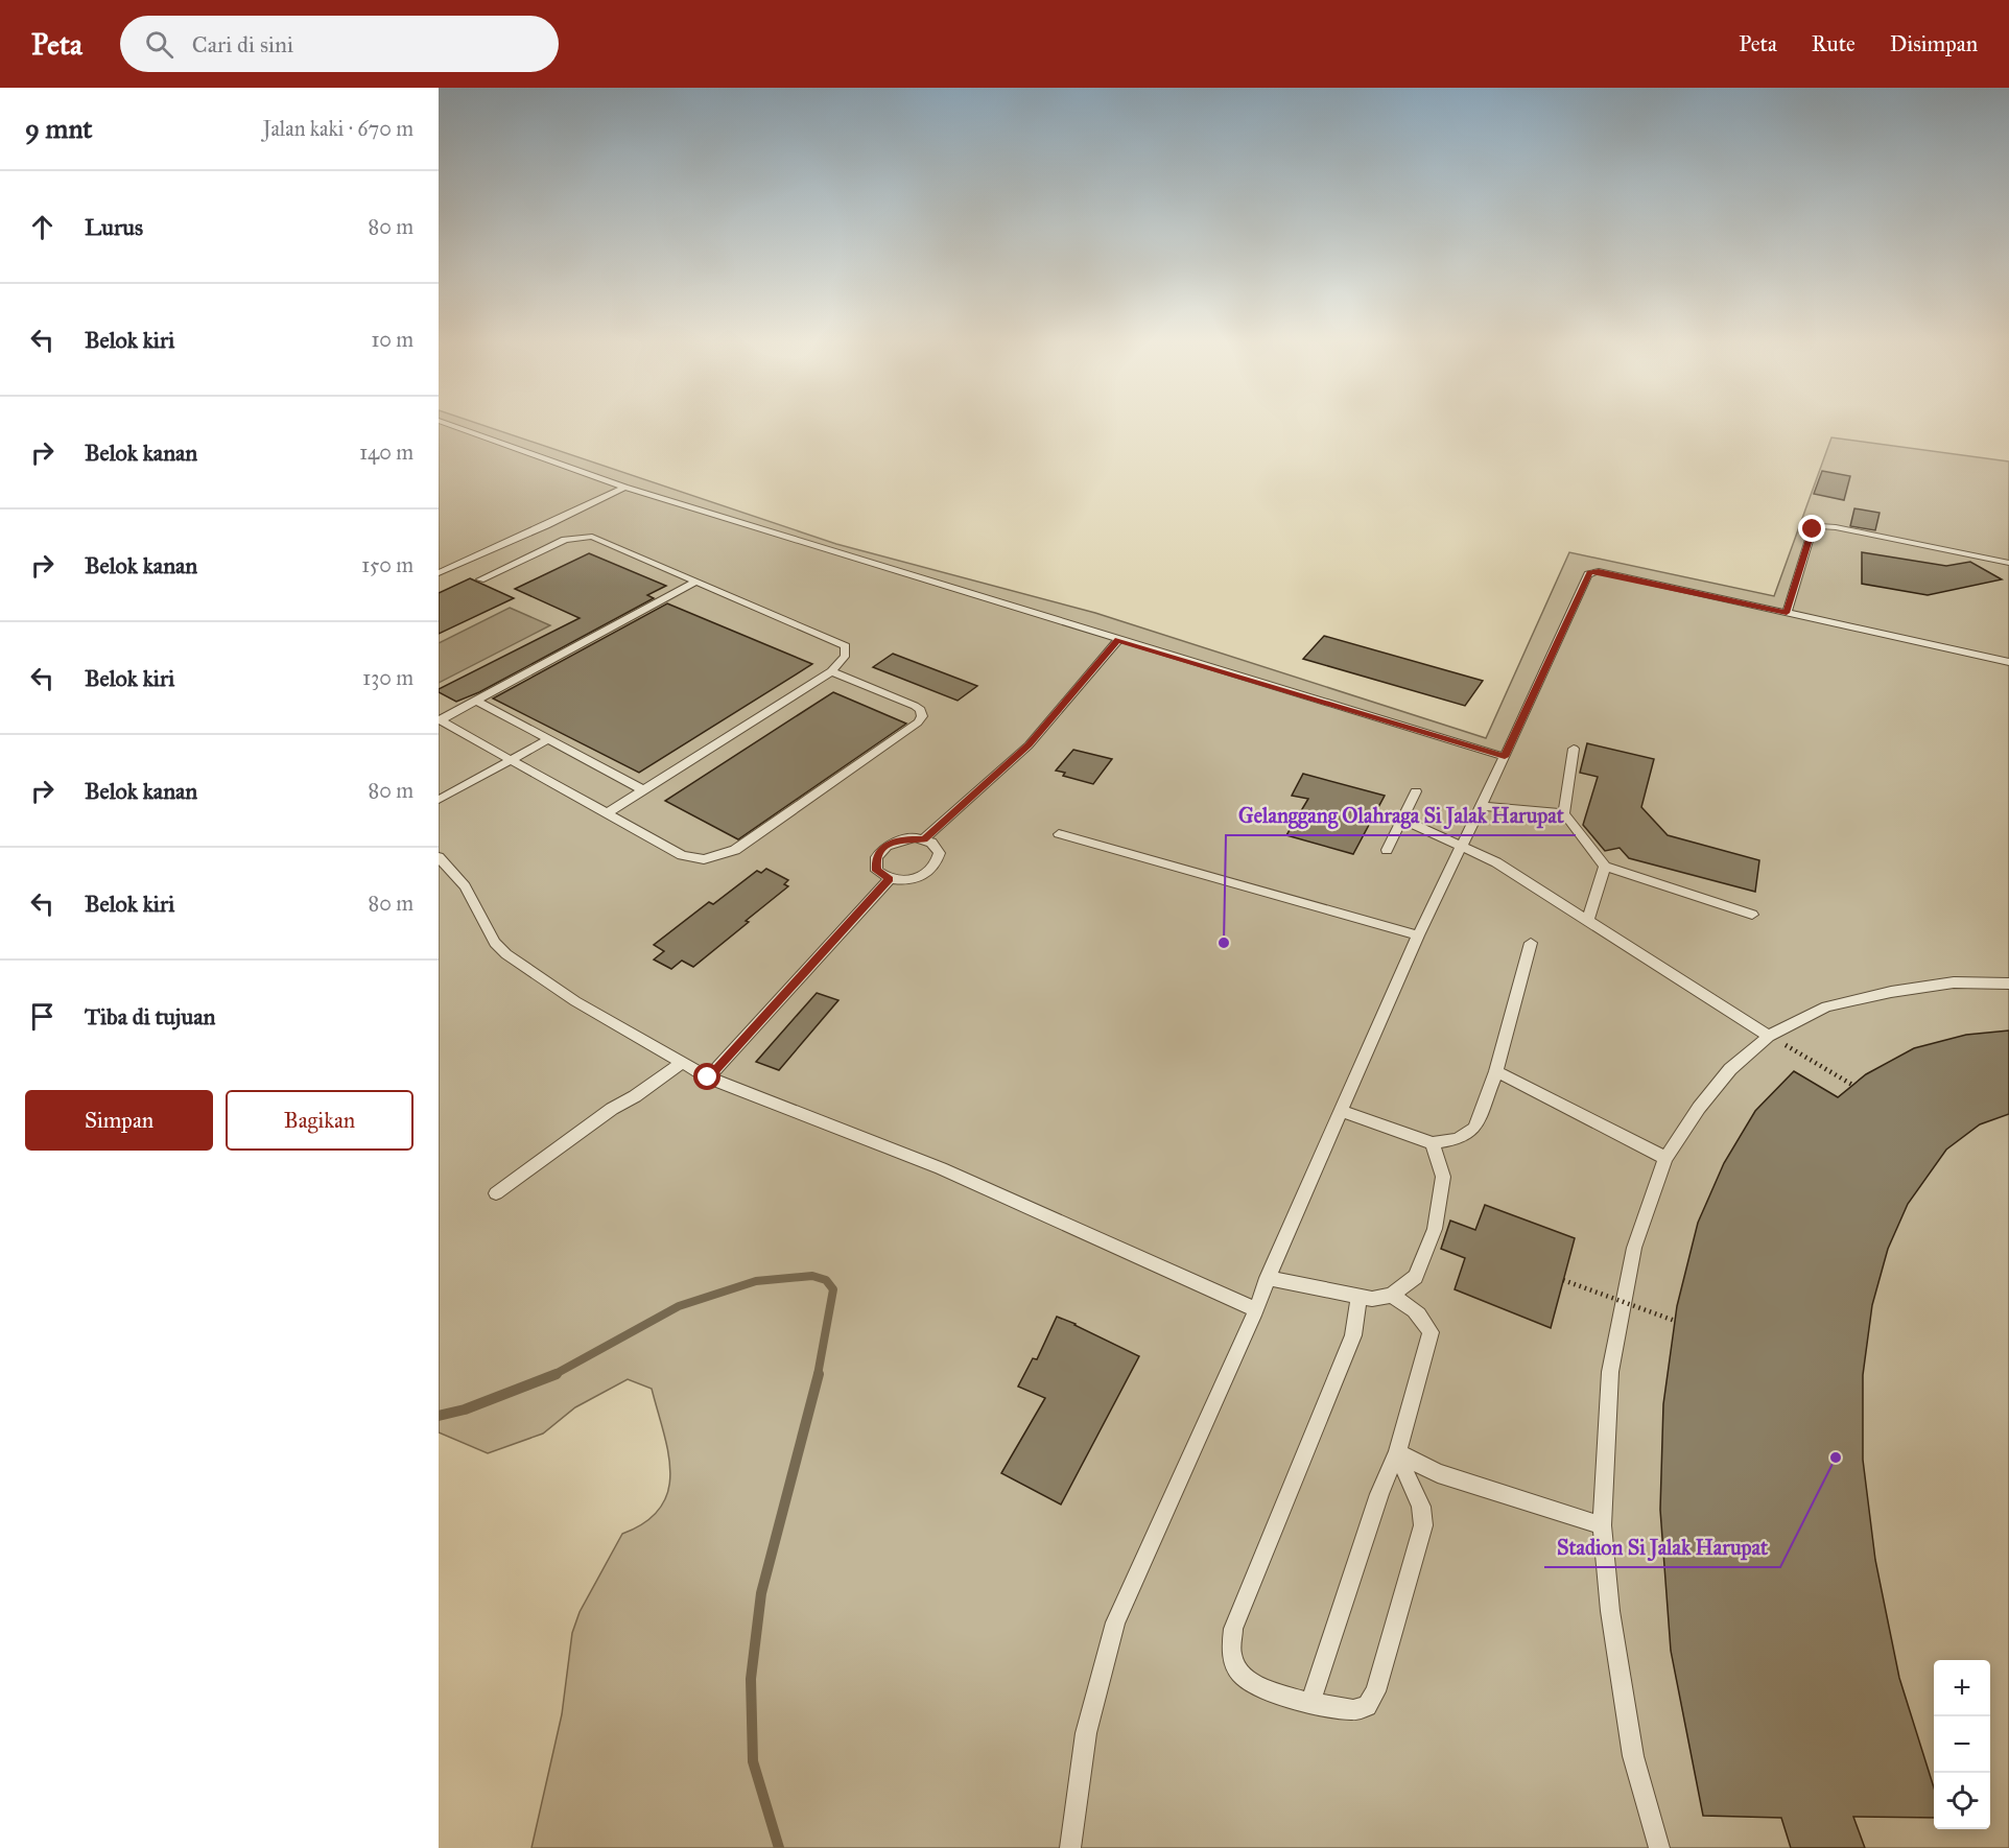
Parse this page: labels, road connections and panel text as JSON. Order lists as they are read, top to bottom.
{
  "places": ["Gelanggang Olahraga Si Jalak Harupat", "Stadion Si Jalak Harupat"],
  "page": {
    "header": "Peta",
    "search": "Cari di sini",
    "nav": ["Peta", "Rute", "Disimpan"],
    "heading": ["9 mnt", "Jalan kaki · 670 m"],
    "list": [
      ["Lurus", "80 m"],
      ["Belok kiri", "10 m"],
      ["Belok kanan", "140 m"],
      ["Belok kanan", "150 m"],
      ["Belok kiri", "130 m"],
      ["Belok kanan", "80 m"],
      ["Belok kiri", "80 m"],
      "Tiba di tujuan"
    ],
    "buttons": ["Simpan", "Bagikan"],
    "map_buttons": ["+", "−"]
  }
}
